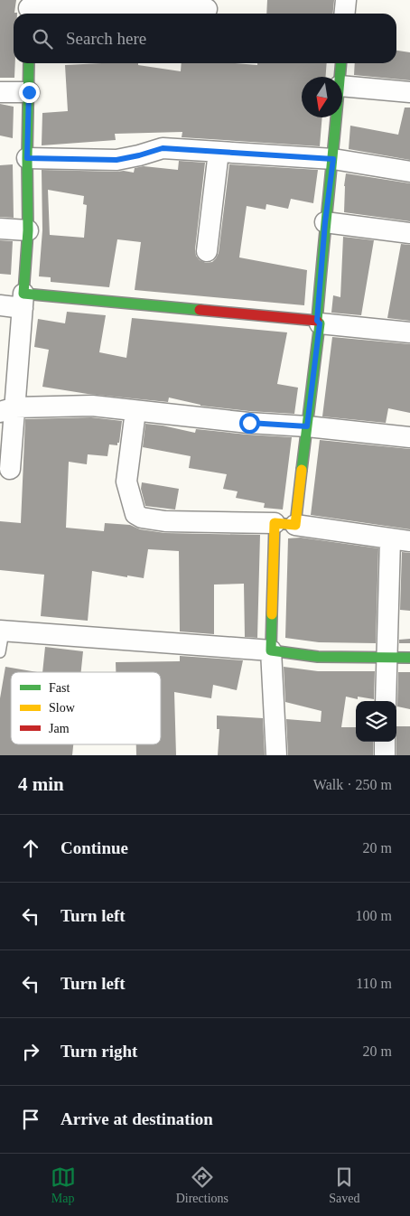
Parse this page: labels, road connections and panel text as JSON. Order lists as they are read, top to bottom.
{
  "legend": ["Fast", "Slow", "Jam"],
  "north": "bottom",
  "page": {
    "search": "Search here",
    "heading": ["4 min", "Walk · 250 m"],
    "list": [
      ["Continue", "20 m"],
      ["Turn left", "100 m"],
      ["Turn left", "110 m"],
      ["Turn right", "20 m"],
      "Arrive at destination"
    ],
    "nav": ["Map", "Directions", "Saved"]
  }
}
